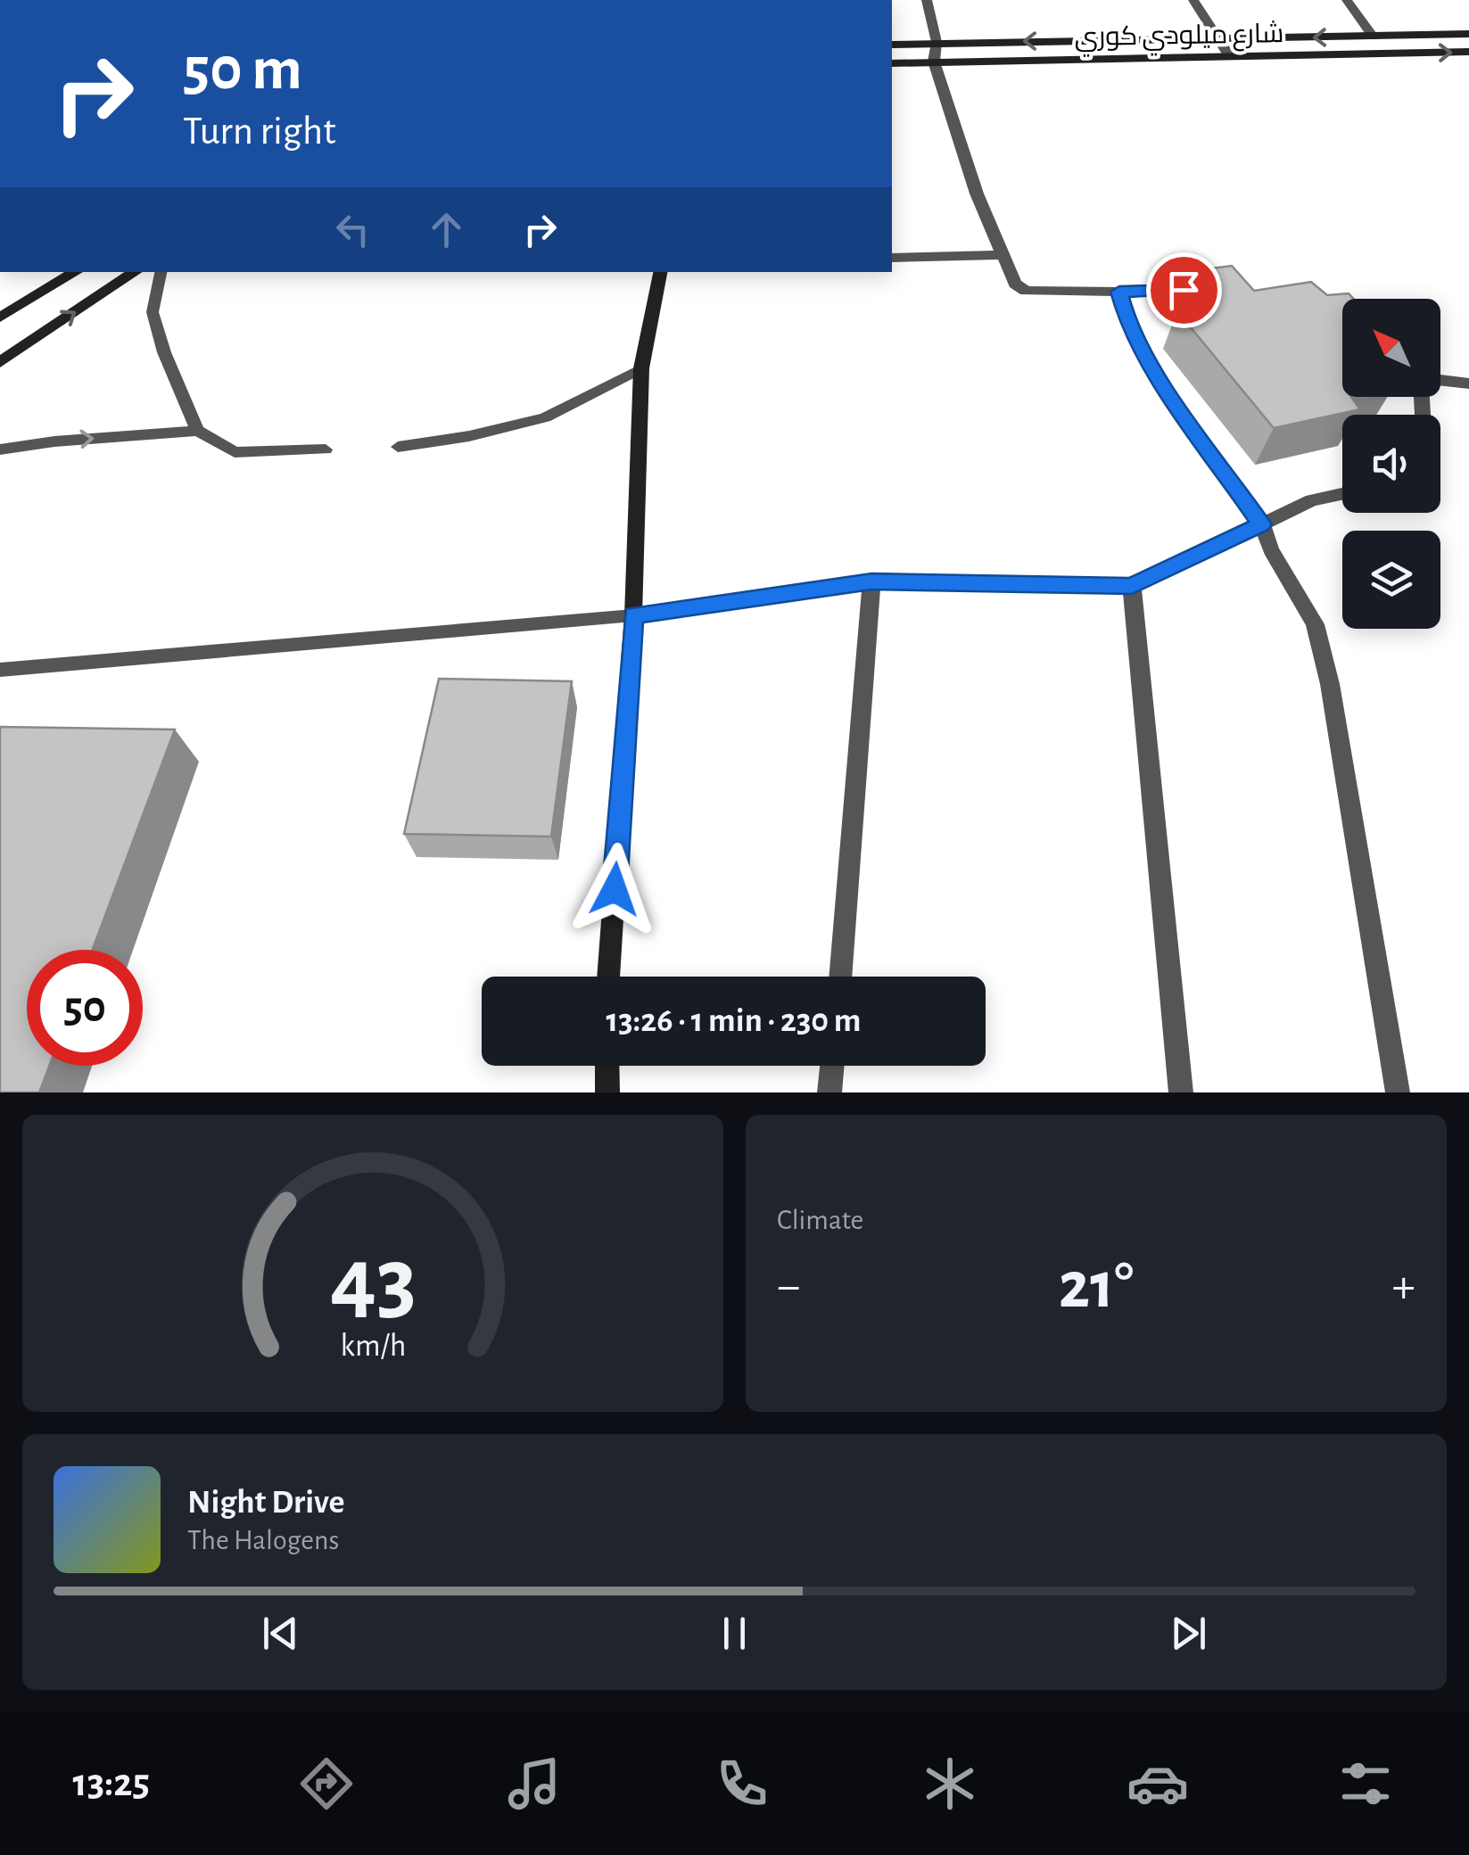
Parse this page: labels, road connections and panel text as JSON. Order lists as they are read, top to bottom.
{
  "streets": {
    "main road": ["شارع ميلودي كوري"]
  },
  "north": "top left",
  "page": {
    "turn": ["50 m", "Turn right"],
    "limit": "50",
    "trip": "13:26 · 1 min · 230 m",
    "tile": "Climate",
    "heat": ["−", "21°", "+"],
    "song": ["Night Drive", "The Halogens"],
    "tabs": "13:25",
    "gauge": ["43", "km/h"]
  }
}
